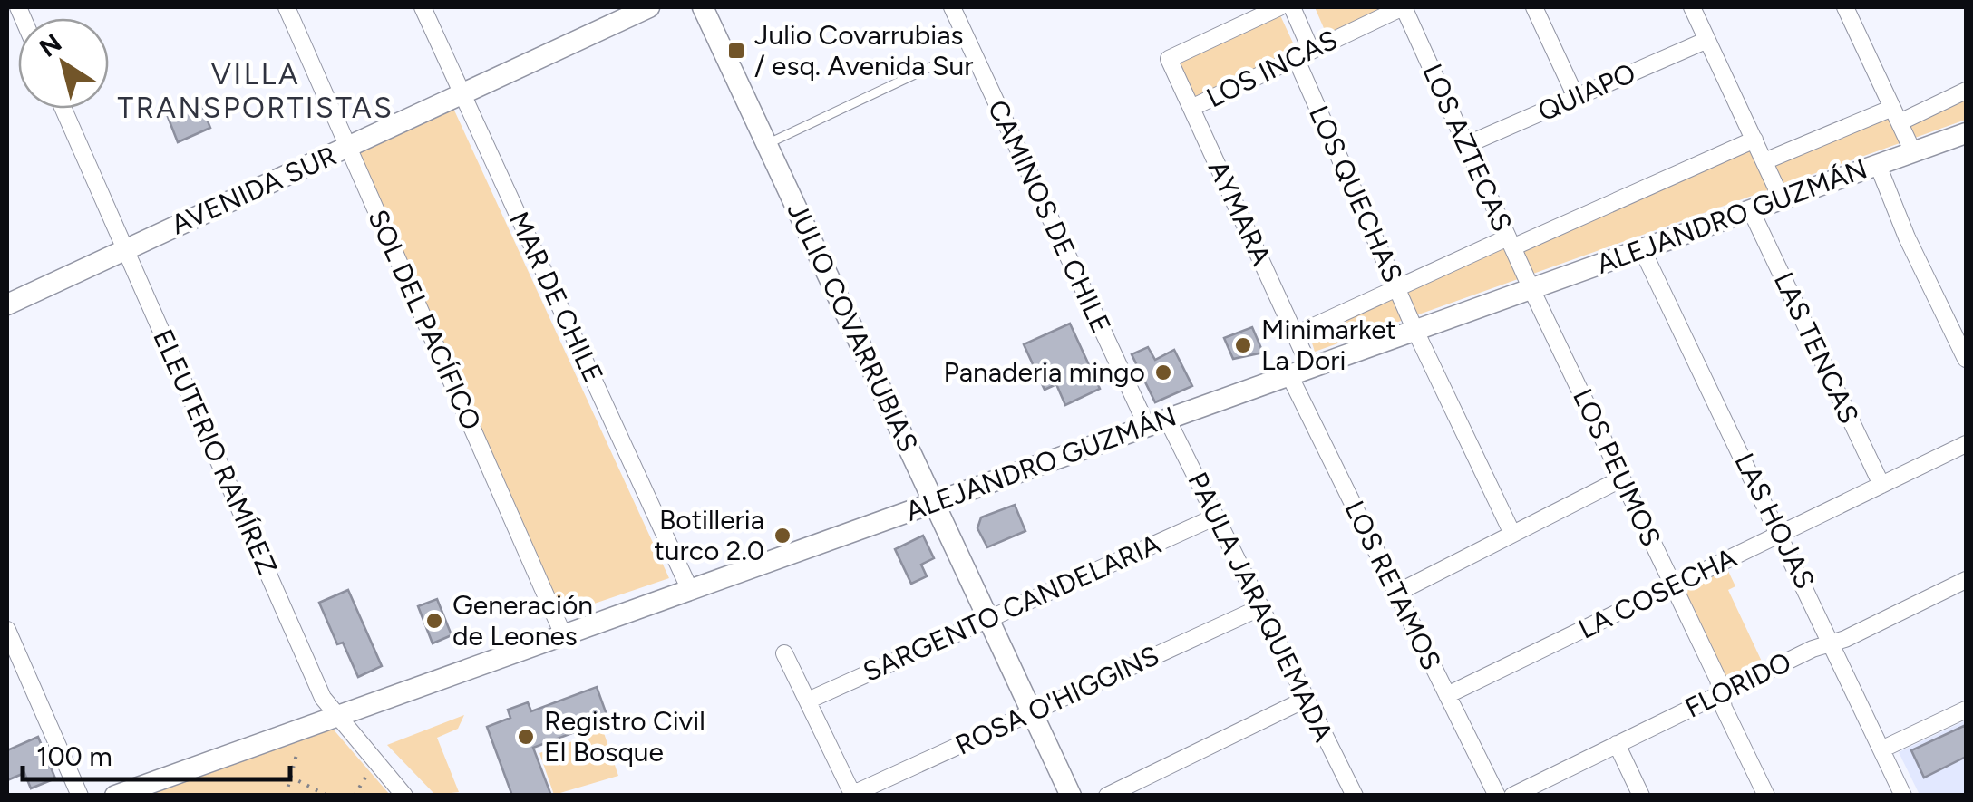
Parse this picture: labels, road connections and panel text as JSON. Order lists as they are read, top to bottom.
{
  "streets": {
    "street": [
      "LOS INCAS",
      "QUIAPO",
      "LOS AZTECAS",
      "AVENIDA SUR",
      "LOS QUECHAS",
      "AYMARA",
      "CAMINOS DE CHILE",
      "ALEJANDRO GUZMÁN",
      "MAR DE CHILE",
      "SOL DEL PACÍFICO",
      "JULIO COVARRUBIAS",
      "LAS TENCAS",
      "ELEUTERIO RAMÍREZ",
      "LOS PEUMOS",
      "LAS HOJAS",
      "LOS RETAMOS",
      "LA COSECHA",
      "PAULA JARAQUEMADA",
      "SARGENTO CANDELARIA",
      "FLORIDO",
      "ROSA O'HIGGINS"
    ]
  },
  "crossings": [
    ["LOS INCAS", "LOS AZTECAS"],
    ["LOS INCAS", "LOS QUECHAS"],
    ["LOS INCAS", "AYMARA"],
    ["QUIAPO", "LOS AZTECAS"],
    ["LOS AZTECAS", "ALEJANDRO GUZMÁN"],
    ["LOS AZTECAS", "LOS PEUMOS"],
    ["AVENIDA SUR", "MAR DE CHILE"],
    ["AVENIDA SUR", "SOL DEL PACÍFICO"],
    ["AVENIDA SUR", "ELEUTERIO RAMÍREZ"],
    ["LOS QUECHAS", "ALEJANDRO GUZMÁN"],
    ["AYMARA", "ALEJANDRO GUZMÁN"],
    ["CAMINOS DE CHILE", "ALEJANDRO GUZMÁN"],
    ["CAMINOS DE CHILE", "PAULA JARAQUEMADA"],
    ["ALEJANDRO GUZMÁN", "MAR DE CHILE"],
    ["ALEJANDRO GUZMÁN", "SOL DEL PACÍFICO"],
    ["ALEJANDRO GUZMÁN", "JULIO COVARRUBIAS"],
    ["ALEJANDRO GUZMÁN", "LAS TENCAS"],
    ["ALEJANDRO GUZMÁN", "ELEUTERIO RAMÍREZ"],
    ["ALEJANDRO GUZMÁN", "LOS PEUMOS"],
    ["ALEJANDRO GUZMÁN", "LAS HOJAS"],
    ["ALEJANDRO GUZMÁN", "LOS RETAMOS"],
    ["ALEJANDRO GUZMÁN", "PAULA JARAQUEMADA"],
    ["JULIO COVARRUBIAS", "SARGENTO CANDELARIA"],
    ["JULIO COVARRUBIAS", "ROSA O'HIGGINS"],
    ["LAS TENCAS", "LA COSECHA"],
    ["LOS PEUMOS", "LA COSECHA"],
    ["LOS PEUMOS", "FLORIDO"],
    ["LAS HOJAS", "LA COSECHA"],
    ["LAS HOJAS", "FLORIDO"],
    ["LOS RETAMOS", "LA COSECHA"],
    ["PAULA JARAQUEMADA", "SARGENTO CANDELARIA"],
    ["PAULA JARAQUEMADA", "ROSA O'HIGGINS"]
  ],
  "districts": ["VILLA TRANSPORTISTAS"],
  "places": {
    "transit": ["Julio Covarrubias / esq. Avenida Sur"],
    "other": [
      "Minimarket La Dori",
      "Panaderia mingo",
      "Botilleria turco 2.0",
      "Generación de Leones",
      "Registro Civil El Bosque"
    ]
  },
  "scale_bar": "100 m",
  "north": "top left"
}
